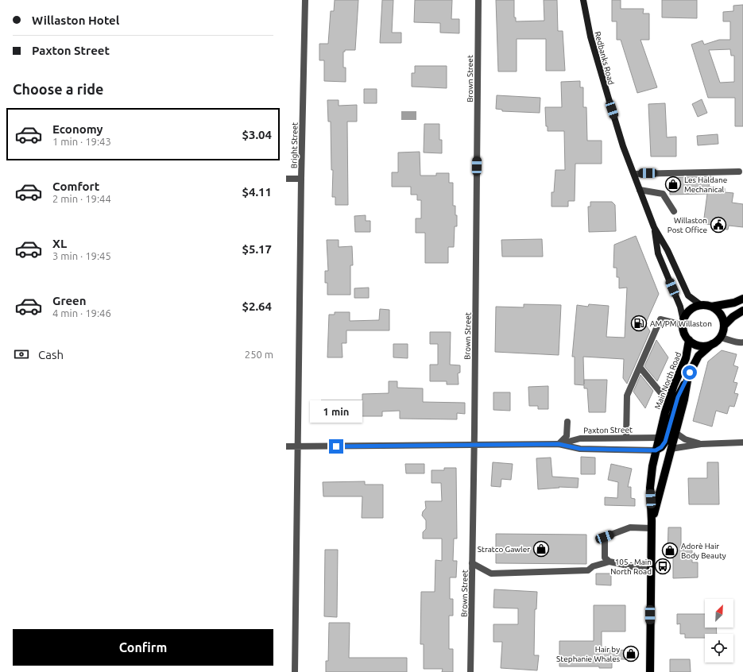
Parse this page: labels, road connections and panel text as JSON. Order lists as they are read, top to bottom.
{
  "streets": {
    "main road": ["Redbanks Road", "Main North Road"],
    "street": ["Brown Street", "Bright Street", "Paxton Street"]
  },
  "crossings": [
    ["Redbanks Road", "Main North Road"],
    ["Brown Street", "Paxton Street"],
    ["Bright Street", "Paxton Street"],
    ["Main North Road", "Paxton Street"]
  ],
  "places": {
    "shop": [
      "Les Haldane Mechanical",
      "Stratco Gawler",
      "Adorè Hair Body Beauty",
      "Hair by Stephanie Whales"
    ],
    "public building": ["Willaston Post Office"],
    "fuel station": ["AM/PM Willaston"],
    "bus stop": ["105 - Main North Road"]
  },
  "north": "top right",
  "page": {
    "banner": ["Willaston Hotel", "Paxton Street"],
    "heading": "Choose a ride",
    "list": [
      {
        "name": "Economy",
        "note": "1 min · 19:43",
        "value": "$3.04"
      },
      {
        "name": "Comfort",
        "note": "2 min · 19:44",
        "value": "$4.11"
      },
      {
        "name": "XL",
        "note": "3 min · 19:45",
        "value": "$5.17"
      },
      {
        "name": "Green",
        "note": "4 min · 19:46",
        "value": "$2.64"
      }
    ],
    "pay": ["Cash", "250 m"],
    "bubble": "1 min",
    "buttons": "Confirm"
  }
}
